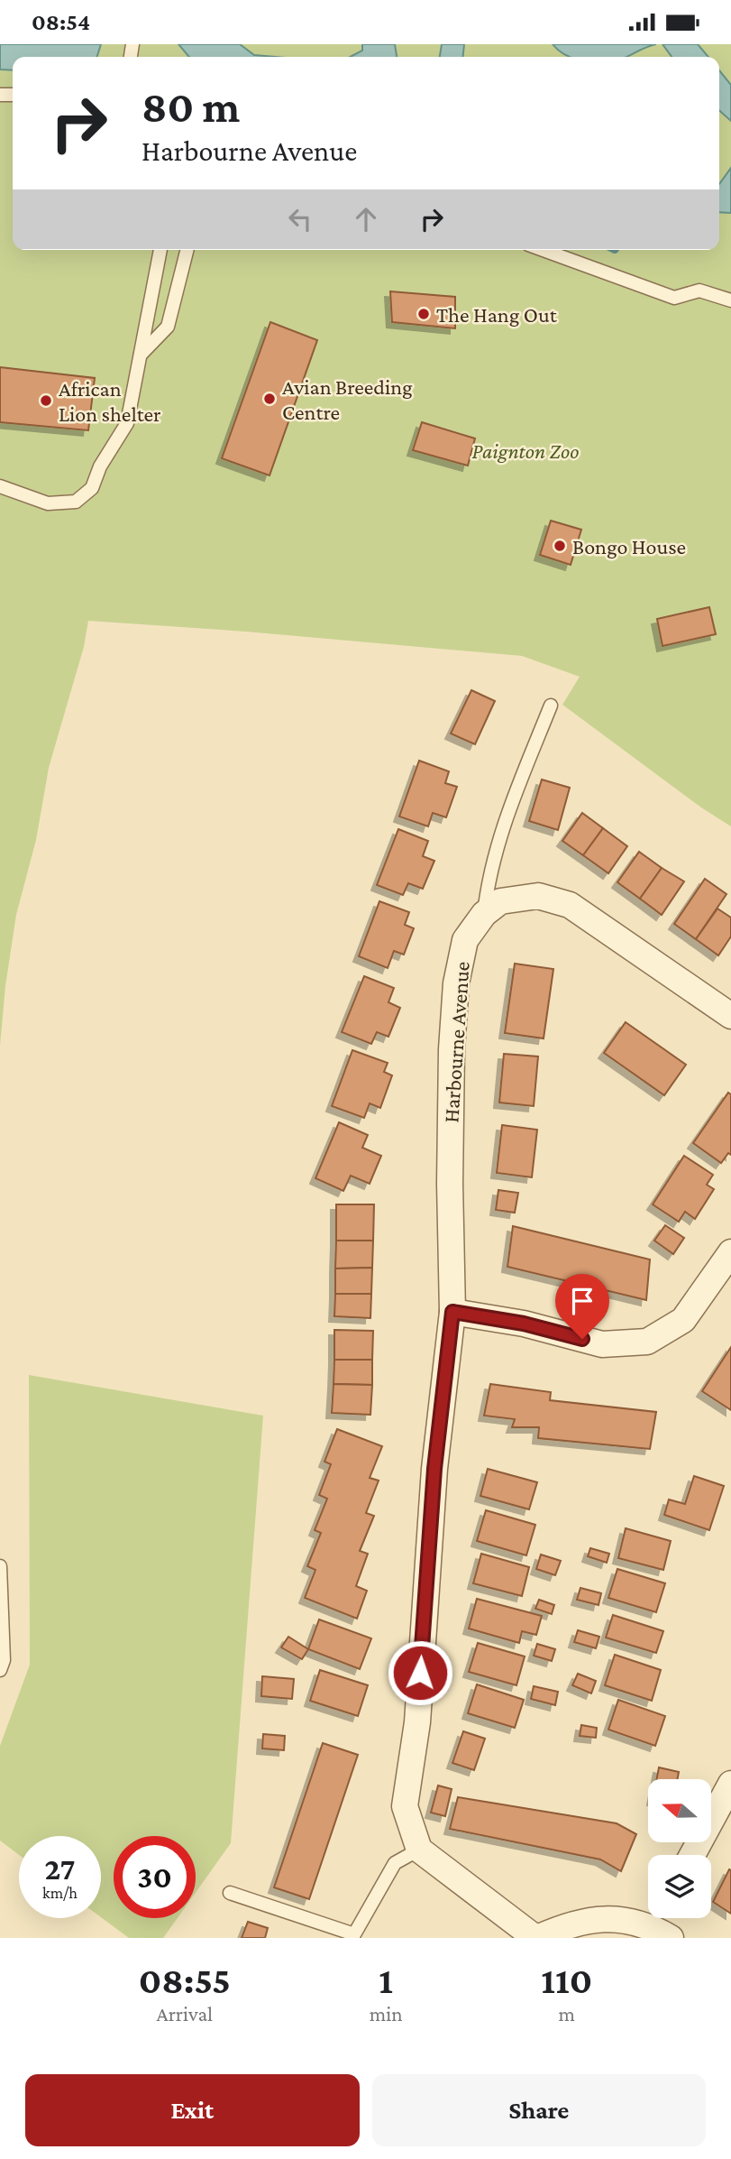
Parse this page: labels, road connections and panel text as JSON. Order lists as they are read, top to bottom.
{
  "streets": {
    "street": ["Harbourne Avenue"]
  },
  "parks": ["Paignton Zoo"],
  "places": [
    "The Hang Out",
    "Avian Breeding Centre",
    "African Lion shelter",
    "Bongo House"
  ],
  "north": "left",
  "page": {
    "status": "08:54",
    "turn": ["80 m", "Harbourne Avenue"],
    "speed": "27 km/h",
    "limit": "30",
    "eta": [
      "08:55",
      "Arrival",
      "1",
      "min",
      "110",
      "m"
    ],
    "buttons": ["Exit", "Share"]
  }
}
